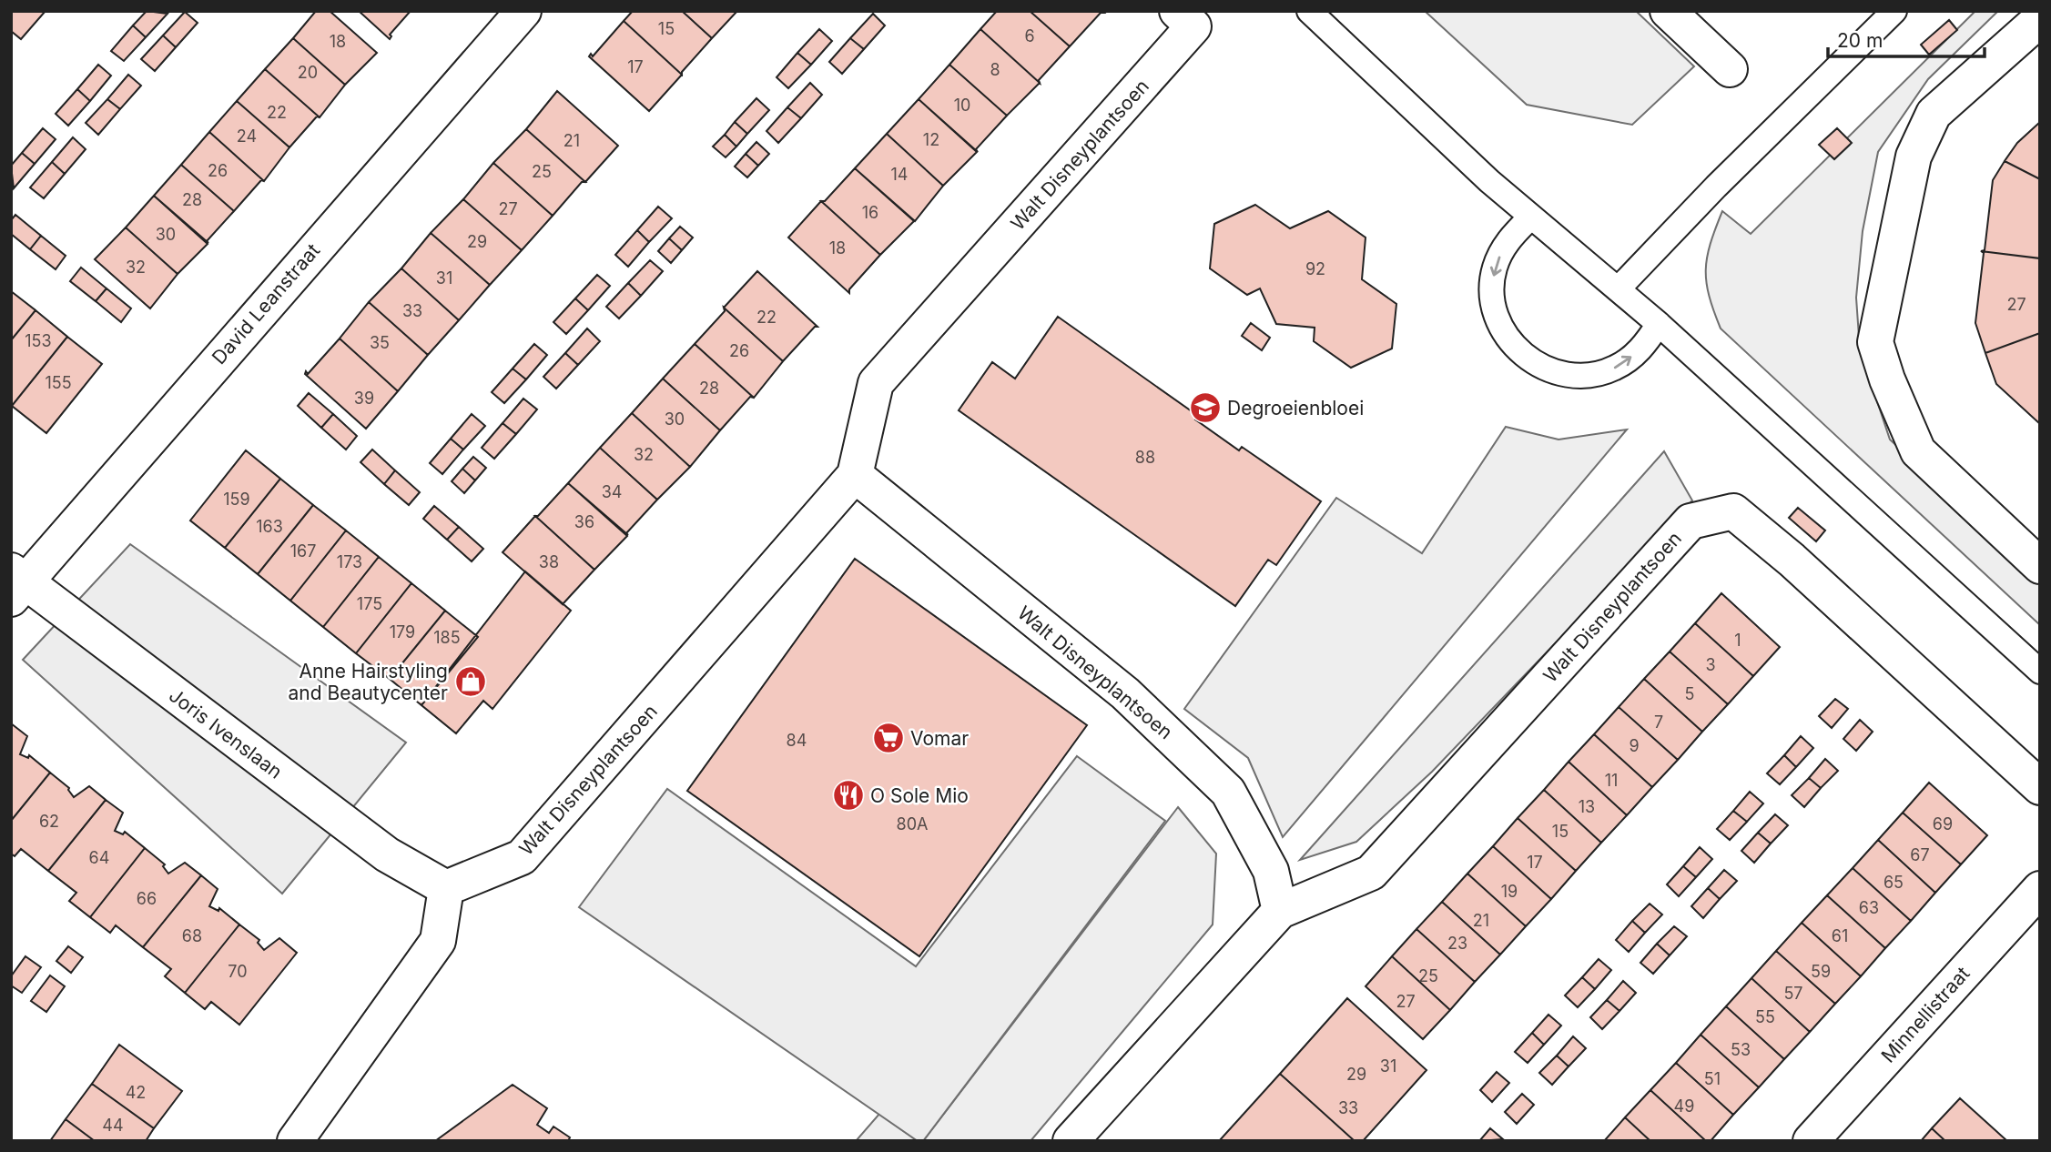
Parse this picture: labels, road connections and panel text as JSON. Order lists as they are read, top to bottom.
{
  "streets": {
    "street": [
      "Walt Disneyplantsoen",
      "David Leanstraat",
      "Joris Ivenslaan",
      "Minnellistraat"
    ]
  },
  "crossings": [
    ["Walt Disneyplantsoen", "Joris Ivenslaan"],
    ["David Leanstraat", "Joris Ivenslaan"]
  ],
  "places": {
    "school or university": ["Degroeienbloei"],
    "shop": ["Anne Hairstyling and Beautycenter"],
    "supermarket": ["Vomar"],
    "restaurant": ["O Sole Mio"]
  },
  "house_numbers": [
    "15",
    "6",
    "18",
    "17",
    "8",
    "20",
    "10",
    "22",
    "24",
    "12",
    "21",
    "26",
    "25",
    "14",
    "28",
    "27",
    "16",
    "30",
    "29",
    "18",
    "32",
    "92",
    "31",
    "27",
    "33",
    "22",
    "153",
    "35",
    "26",
    "155",
    "28",
    "39",
    "30",
    "32",
    "88",
    "34",
    "159",
    "36",
    "163",
    "167",
    "173",
    "38",
    "175",
    "179",
    "185",
    "1",
    "3",
    "5",
    "7",
    "84",
    "9",
    "11",
    "13",
    "62",
    "80A",
    "69",
    "15",
    "67",
    "64",
    "17",
    "65",
    "19",
    "66",
    "63",
    "21",
    "68",
    "61",
    "23",
    "70",
    "59",
    "25",
    "57",
    "27",
    "55",
    "53",
    "31",
    "29",
    "51",
    "42",
    "49",
    "33",
    "44"
  ],
  "scale_bar": "20 m"
}
